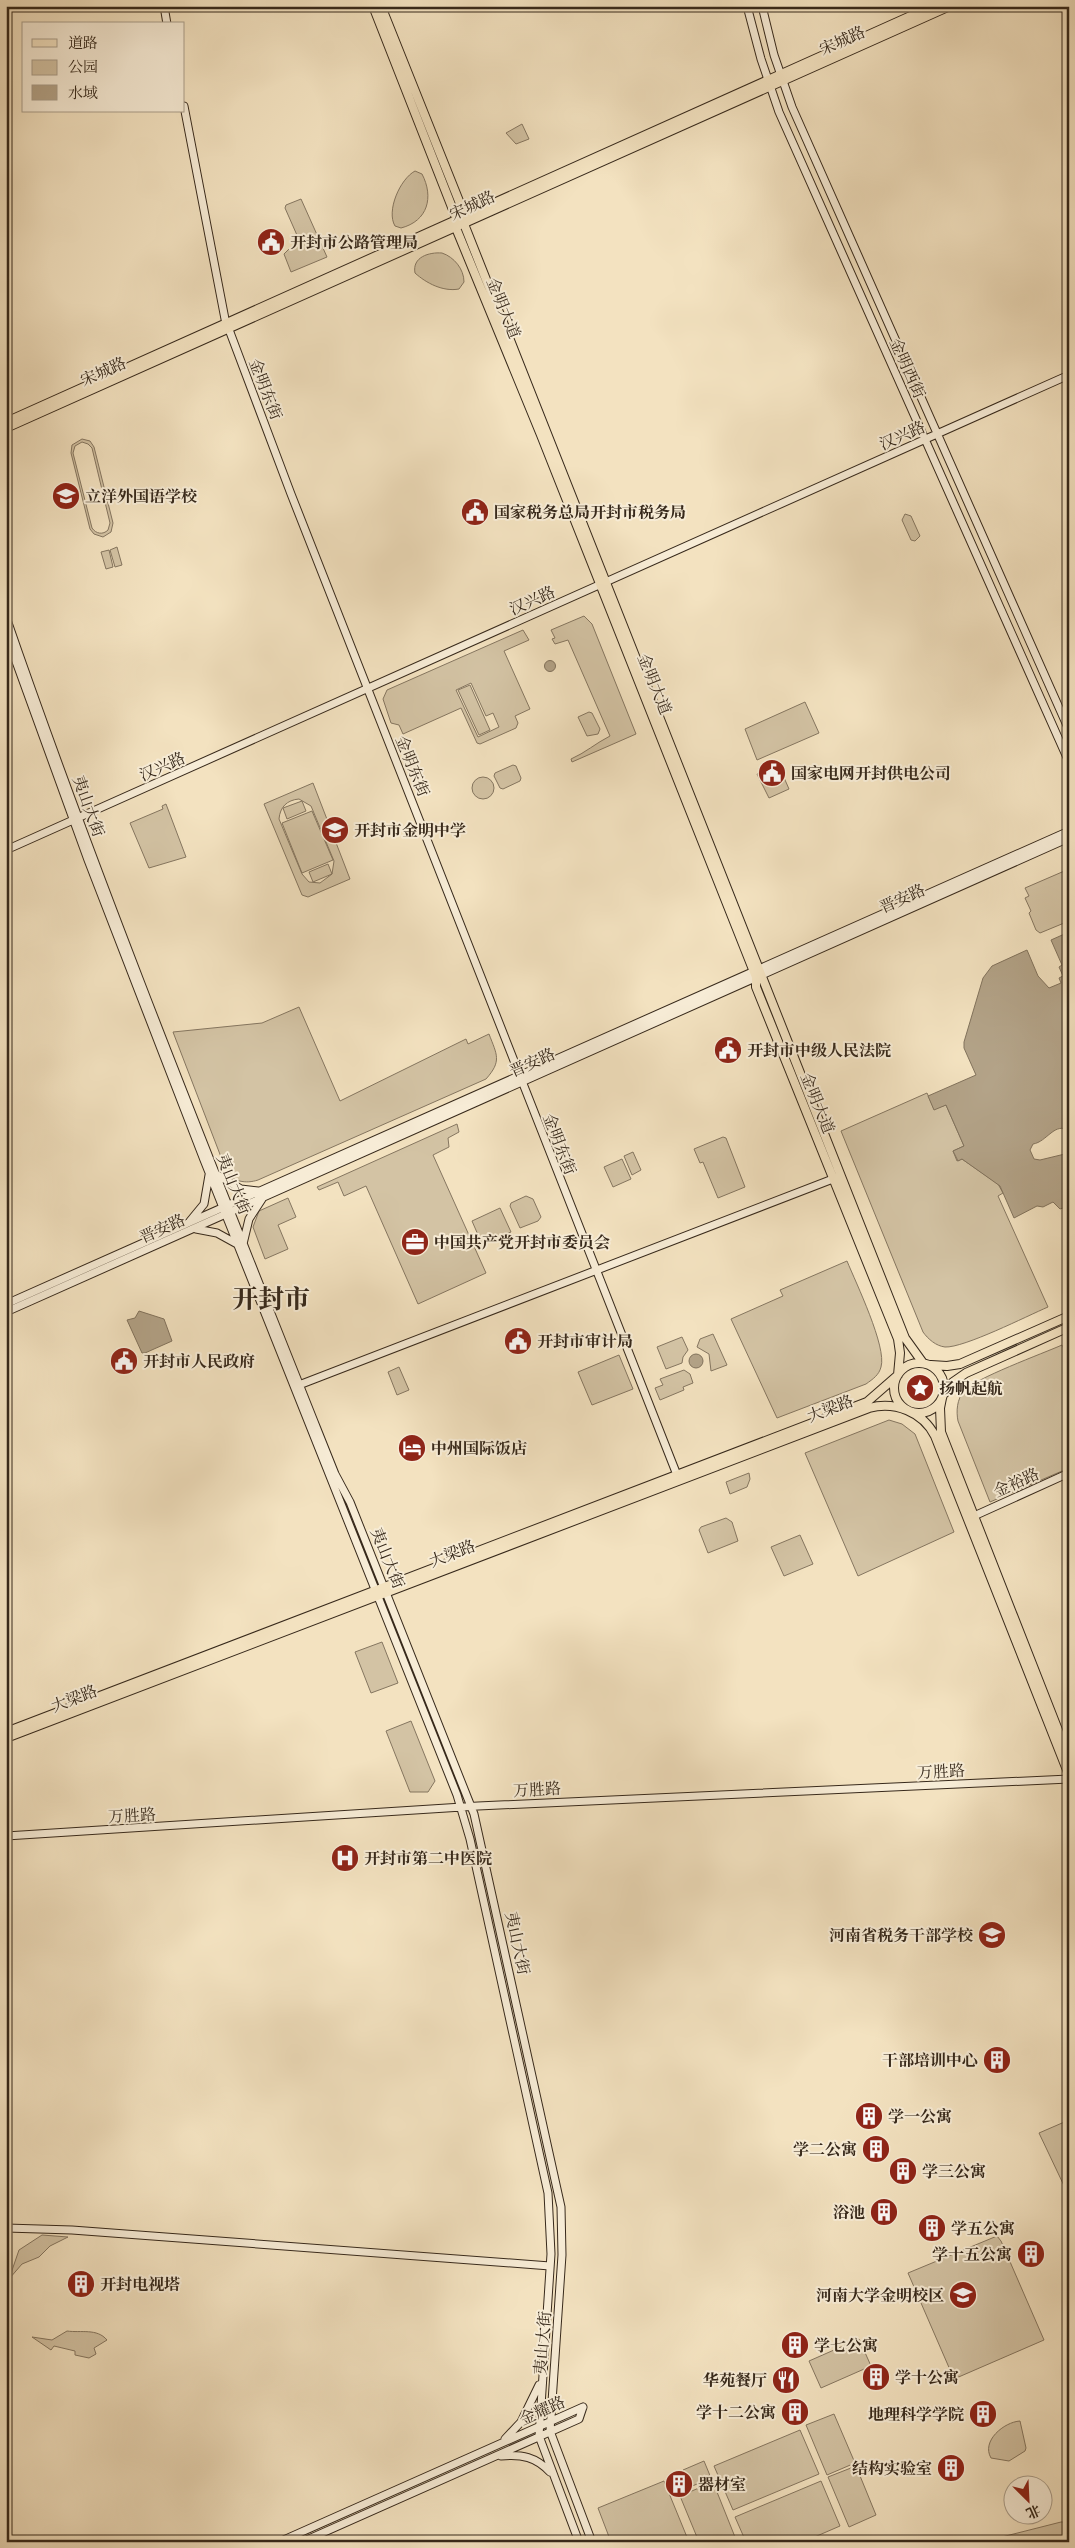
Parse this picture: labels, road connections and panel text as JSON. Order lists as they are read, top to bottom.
{
  "streets": {
    "main road": ["宋城路", "金明大道", "大梁路"],
    "street": [
      "金明西街",
      "金明东街",
      "汉兴路",
      "夷山大街",
      "晋安路",
      "金裕路",
      "万胜路",
      "金耀路"
    ]
  },
  "crossings": [
    ["宋城路", "金明大道"],
    ["宋城路", "金明西街"],
    ["宋城路", "金明东街"],
    ["金明大道", "汉兴路"],
    ["金明大道", "晋安路"],
    ["金明大道", "大梁路"],
    ["金明西街", "汉兴路"],
    ["金明东街", "汉兴路"],
    ["金明东街", "晋安路"],
    ["金明东街", "大梁路"],
    ["汉兴路", "夷山大街"],
    ["夷山大街", "晋安路"],
    ["夷山大街", "大梁路"],
    ["夷山大街", "万胜路"],
    ["夷山大街", "金耀路"]
  ],
  "districts": ["开封市"],
  "places": {
    "public building": [
      "开封市公路管理局",
      "国家税务总局开封市税务局",
      "国家电网开封供电公司",
      "开封市中级人民法院",
      "开封市审计局",
      "开封市人民政府"
    ],
    "school or university": [
      "立洋外国语学校",
      "开封市金明中学",
      "河南省税务干部学校",
      "河南大学金明校区"
    ],
    "office": ["中国共产党开封市委员会"],
    "place": ["扬帆起航"],
    "hotel": ["中州国际饭店"],
    "hospital": ["开封市第二中医院"],
    "building": [
      "干部培训中心",
      "学一公寓",
      "学二公寓",
      "学三公寓",
      "浴池",
      "学五公寓",
      "学十五公寓",
      "开封电视塔",
      "学七公寓",
      "学十公寓",
      "学十二公寓",
      "地理科学学院",
      "结构实验室",
      "器材室"
    ],
    "restaurant": ["华苑餐厅"]
  },
  "legend": ["道路", "公园", "水域"],
  "north": "bottom right"
}
